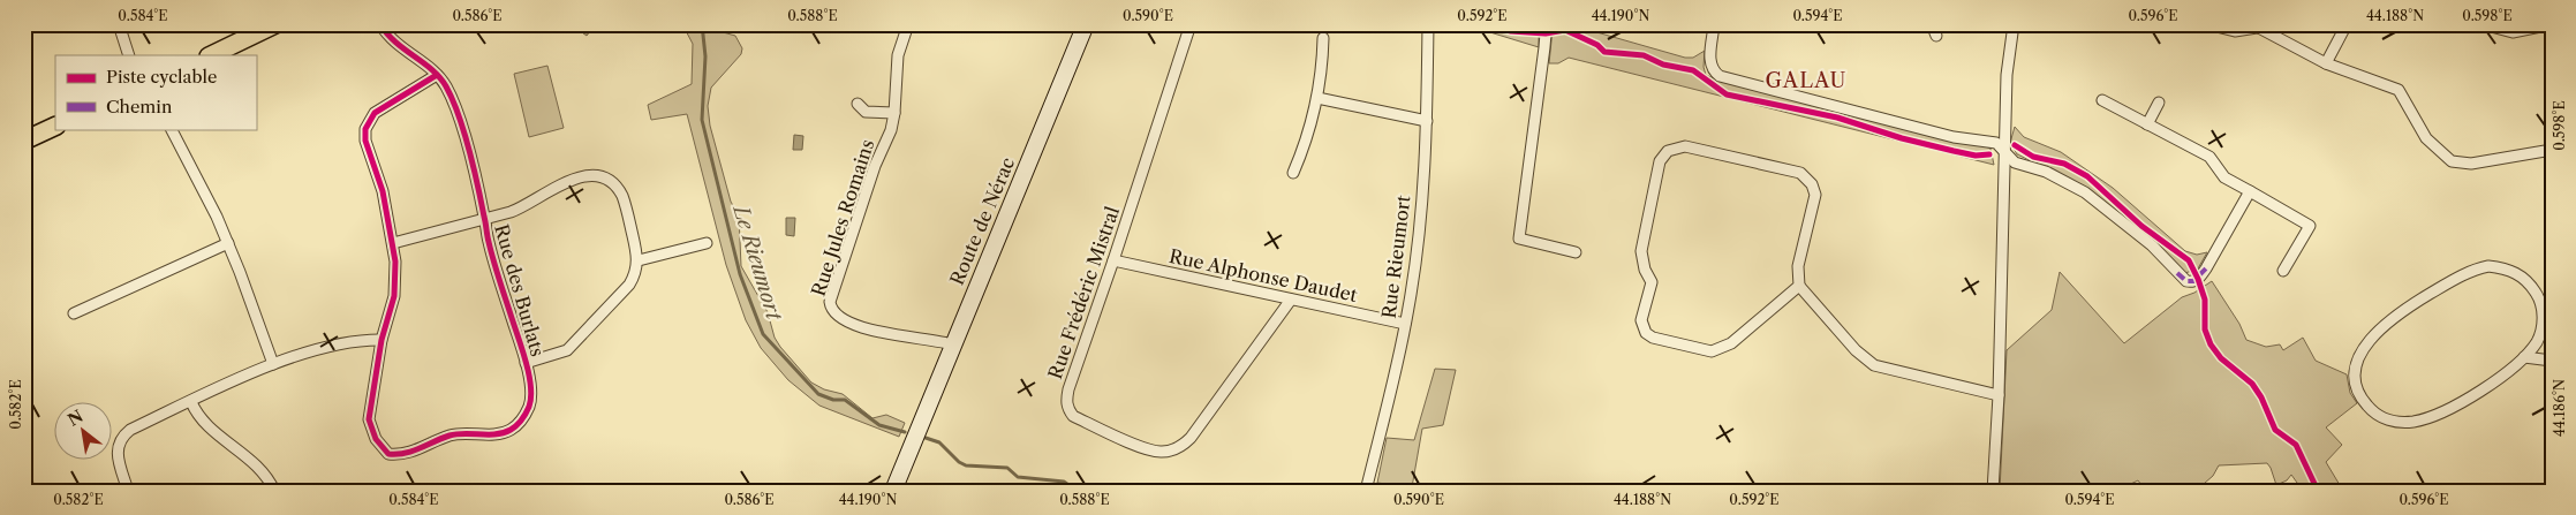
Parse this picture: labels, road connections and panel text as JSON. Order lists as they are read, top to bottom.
{
  "streets": {
    "main road": ["Route de Nérac"],
    "street": [
      "Rue Jules Romains",
      "Rue Rieumort",
      "Rue Alphonse Daudet",
      "Rue des Burlats",
      "Rue Frédéric Mistral"
    ]
  },
  "crossings": [
    ["Rue Jules Romains", "Route de Nérac"],
    ["Rue Rieumort", "Rue Alphonse Daudet"],
    ["Rue Alphonse Daudet", "Rue Frédéric Mistral"]
  ],
  "districts": ["GALAU"],
  "water": ["Le Rieumort"],
  "legend": ["Piste cyclable", "Chemin"],
  "north": "top left",
  "coordinates": [
    "0.584°E",
    "0.586°E",
    "0.588°E",
    "0.590°E",
    "0.592°E",
    "44.190°N",
    "0.594°E",
    "0.596°E",
    "44.188°N",
    "0.598°E",
    "0.582°E",
    "44.186°N"
  ]
}
